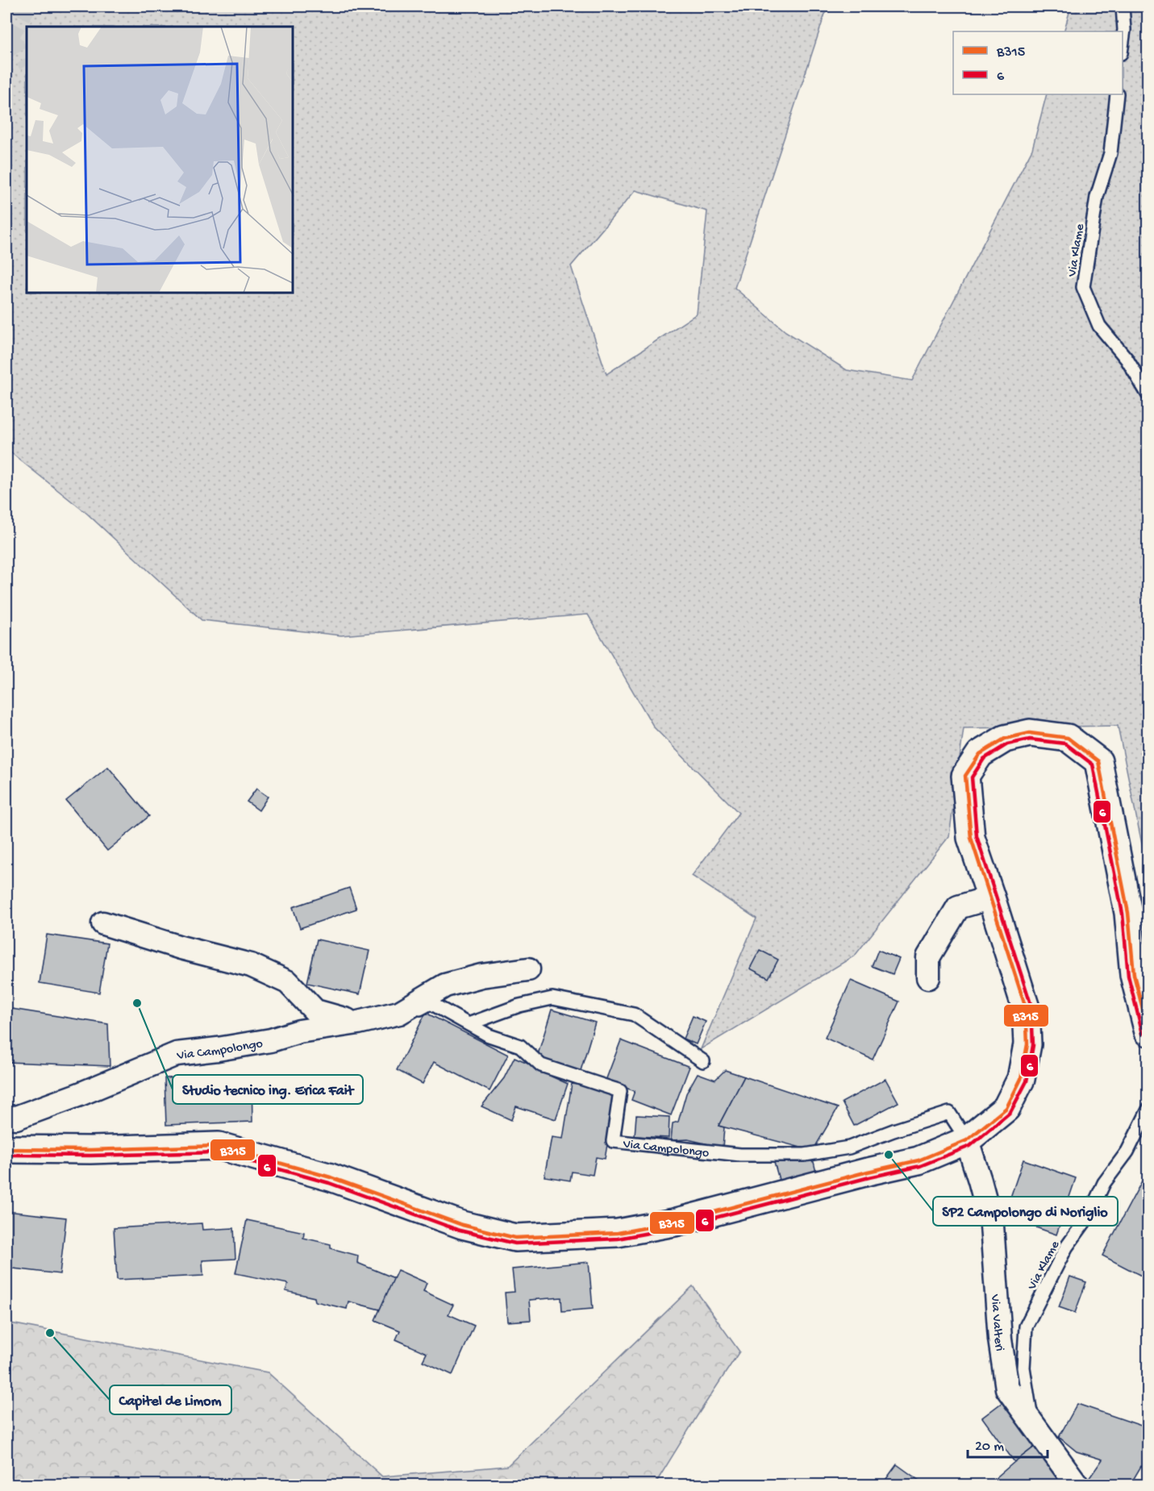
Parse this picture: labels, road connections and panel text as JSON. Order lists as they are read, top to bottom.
{
  "streets": {
    "street": ["Via Campolongo", "Via Valteri"],
    "lane": ["Via Klame"]
  },
  "crossings": [
    ["Via Klame", "Via Valteri"],
    ["Via Campolongo", "Via Valteri"]
  ],
  "places": ["Studio tecnico ing. Erica Fait", "SP2 Campolongo di Noriglio", "Capitel de Limom"],
  "lines": ["transit line B315", "transit line 6"],
  "legend": ["B315", "6"],
  "scale_bar": "20 m"
}
